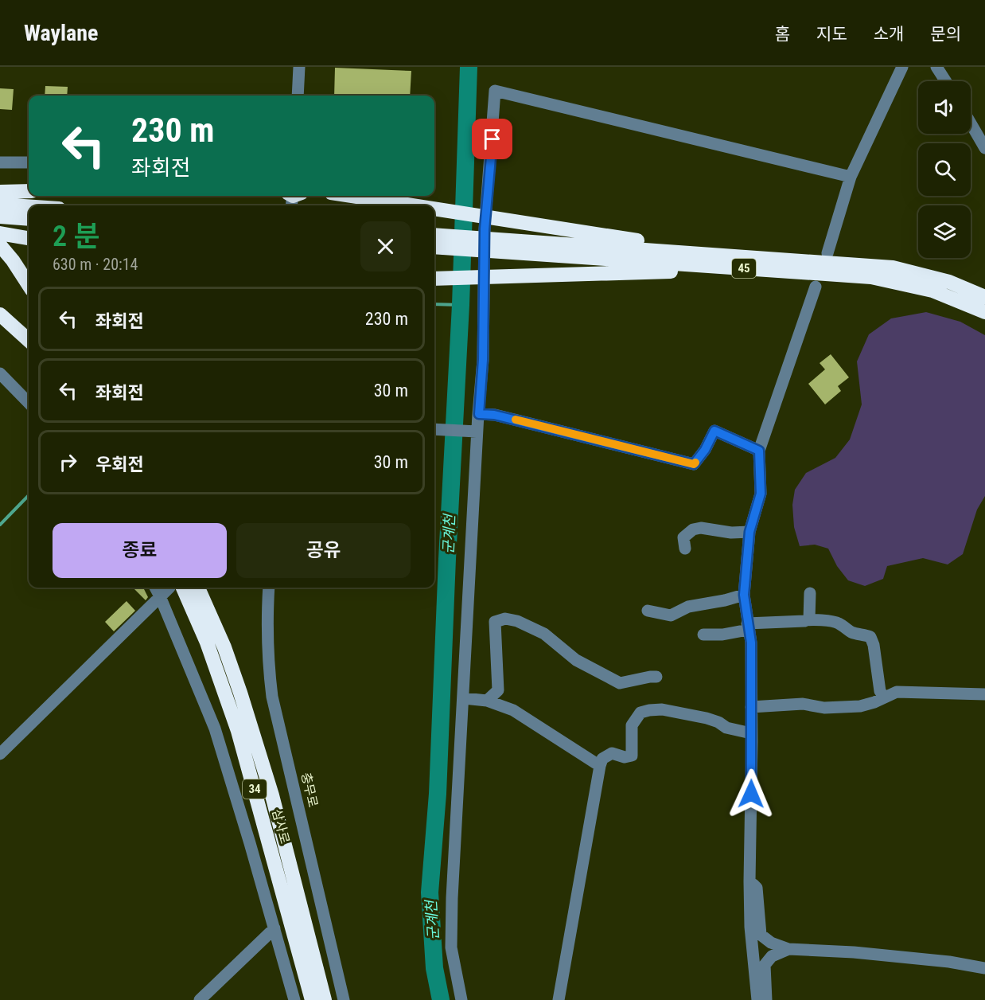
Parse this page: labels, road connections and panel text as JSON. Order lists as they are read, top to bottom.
{
  "streets": {
    "highway": ["45", "34", "삼사로"],
    "street": ["충무로"]
  },
  "water": ["군계천"],
  "page": {
    "header": "Waylane",
    "nav": [
      "홈",
      "지도",
      "소개",
      "문의"
    ],
    "turn": ["230 m", "좌회전"],
    "heading": ["2 분", "630 m · 20:14"],
    "list": [
      {
        "name": "좌회전",
        "value": "230 m"
      },
      {
        "name": "좌회전",
        "value": "30 m"
      },
      {
        "name": "우회전",
        "value": "30 m"
      }
    ],
    "buttons": ["종료", "공유"]
  }
}
